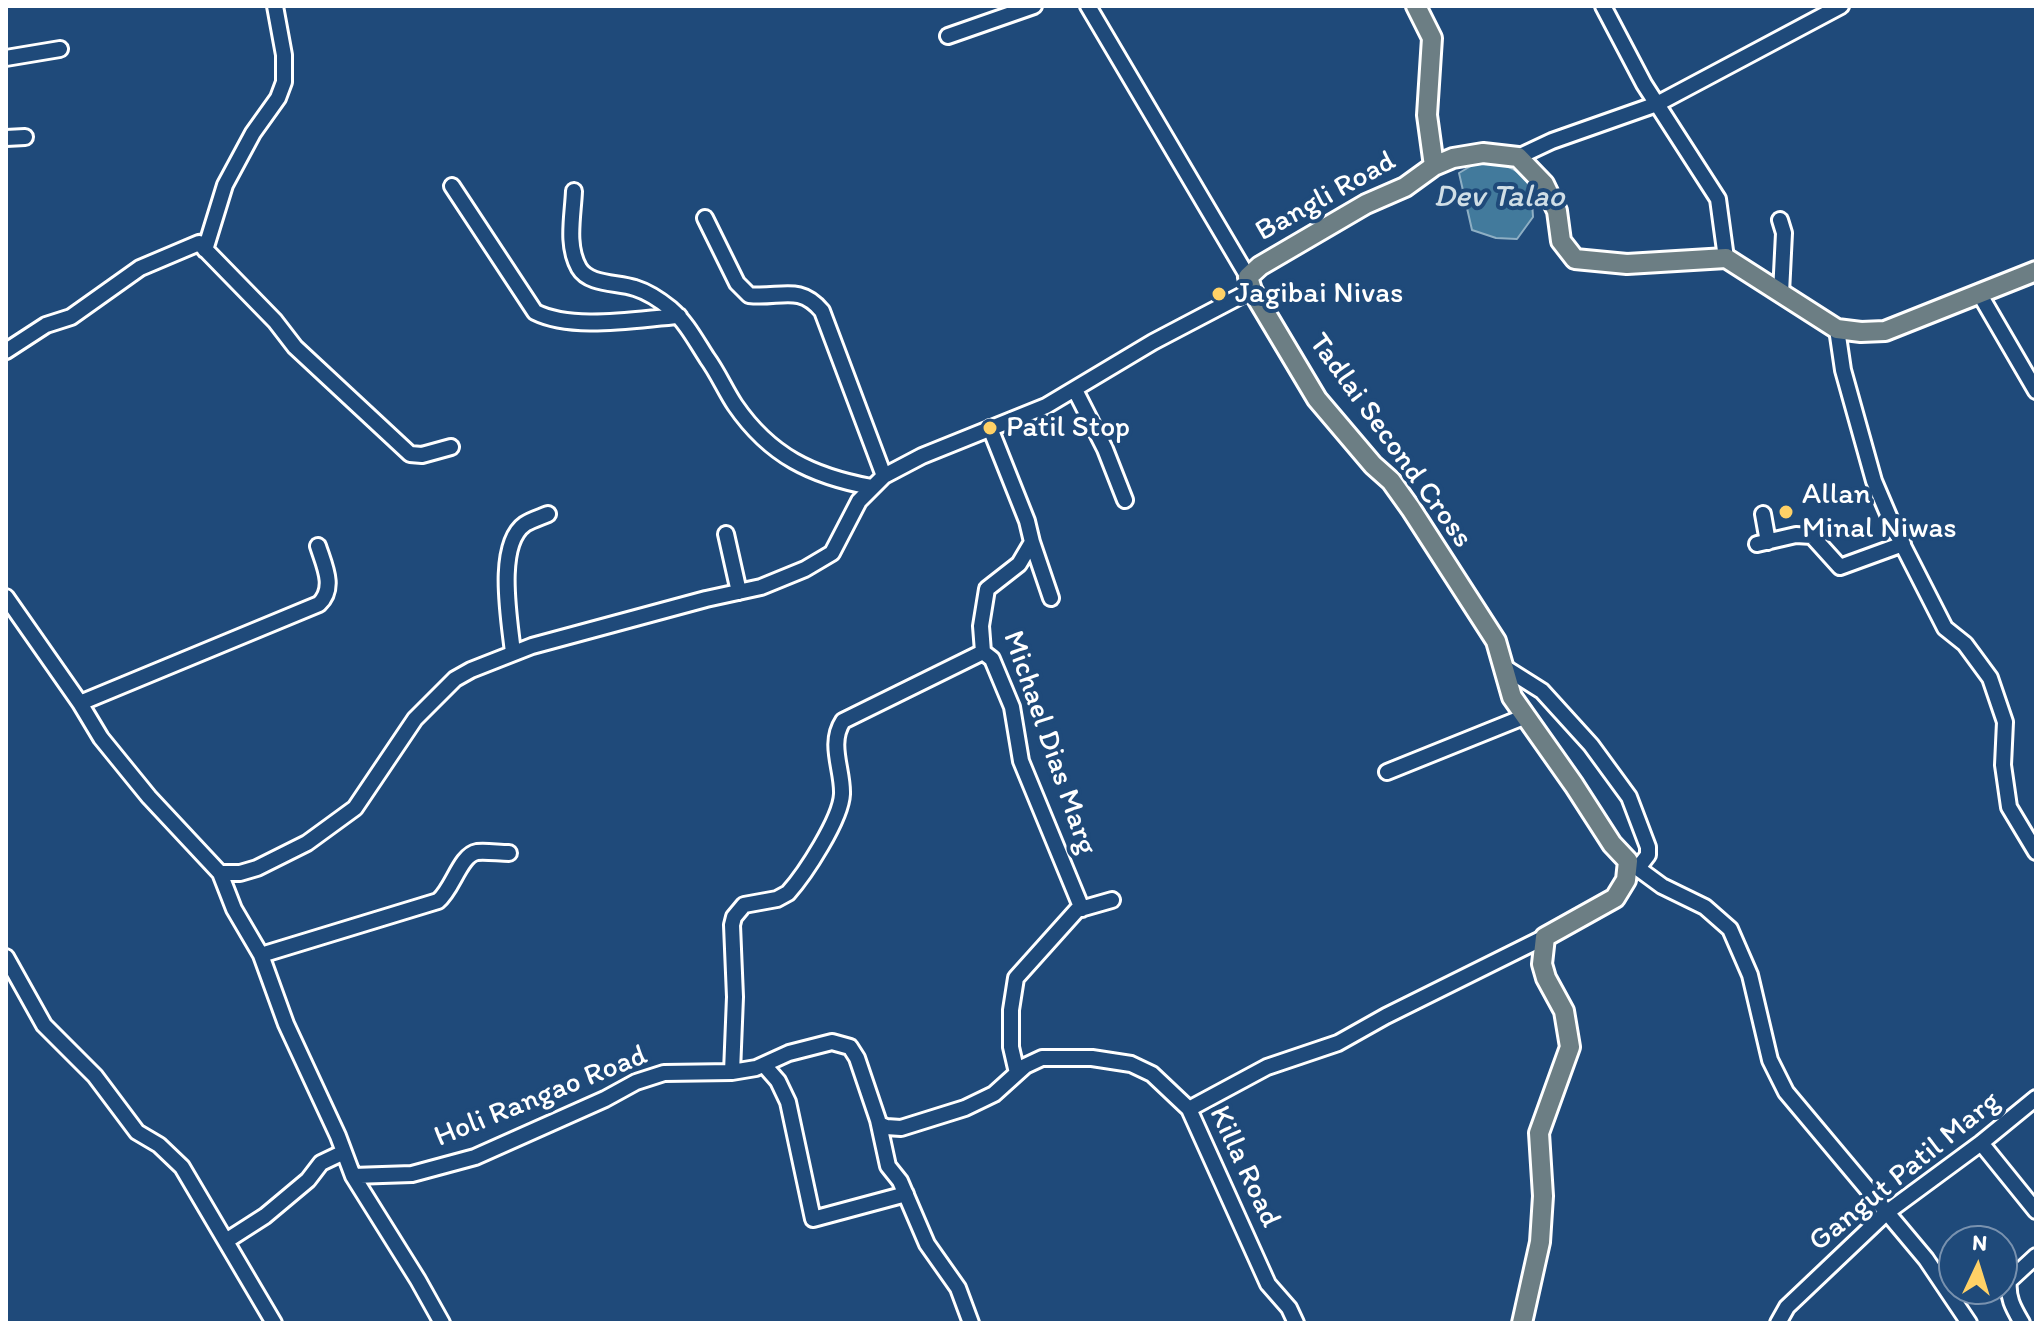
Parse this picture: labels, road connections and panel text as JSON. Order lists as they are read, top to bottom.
{
  "streets": {
    "main road": ["Bangli Road", "Tadlai Second Cross"],
    "street": [
      "Michael Dias Marg",
      "Holi Rangao Road",
      "Killa Road",
      "Gangut Patil Marg"
    ]
  },
  "crossings": [
    ["Bangli Road", "Tadlai Second Cross"],
    ["Tadlai Second Cross", "Gangut Patil Marg"],
    ["Holi Rangao Road", "Killa Road"]
  ],
  "water": ["Dev Talao"],
  "places": ["Jagibai Nivas", "Patil Stop", "Allan Minal Niwas"],
  "north": "top"
}
